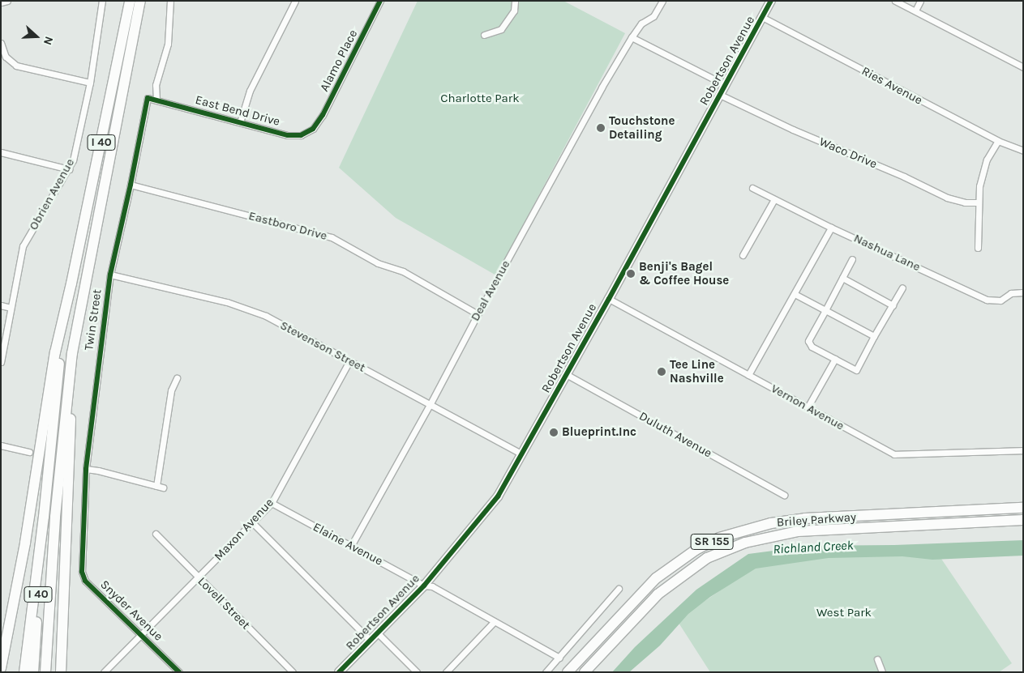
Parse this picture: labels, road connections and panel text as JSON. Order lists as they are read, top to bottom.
{
  "streets": {
    "highway": ["I 40", "Briley Parkway", "SR 155"],
    "street": [
      "Alamo Place",
      "Robertson Avenue",
      "Ries Avenue",
      "East Bend Drive",
      "Waco Drive",
      "Obrien Avenue",
      "Eastboro Drive",
      "Nashua Lane",
      "Deal Avenue",
      "Twin Street",
      "Stevenson Street",
      "Vernon Avenue",
      "Duluth Avenue",
      "Maxon Avenue",
      "Elaine Avenue",
      "Lovell Street",
      "Snyder Avenue"
    ]
  },
  "crossings": [
    ["Alamo Place", "East Bend Drive"],
    ["Robertson Avenue", "Ries Avenue"],
    ["Robertson Avenue", "Waco Drive"],
    ["Robertson Avenue", "Stevenson Street"],
    ["Robertson Avenue", "Vernon Avenue"],
    ["Robertson Avenue", "Duluth Avenue"],
    ["Robertson Avenue", "Elaine Avenue"],
    ["East Bend Drive", "Twin Street"],
    ["Eastboro Drive", "Deal Avenue"],
    ["Eastboro Drive", "Twin Street"],
    ["Deal Avenue", "Stevenson Street"],
    ["Deal Avenue", "Elaine Avenue"],
    ["Twin Street", "Stevenson Street"],
    ["Twin Street", "Snyder Avenue"],
    ["Stevenson Street", "Maxon Avenue"],
    ["Maxon Avenue", "Elaine Avenue"],
    ["Maxon Avenue", "Lovell Street"],
    ["Maxon Avenue", "Snyder Avenue"]
  ],
  "water": ["Richland Creek"],
  "parks": ["Charlotte Park", "West Park"],
  "places": [
    "Touchstone Detailing",
    "Benji's Bagel & Coffee House",
    "Tee Line Nashville",
    "Blueprint.Inc"
  ],
  "north": "right"
}
